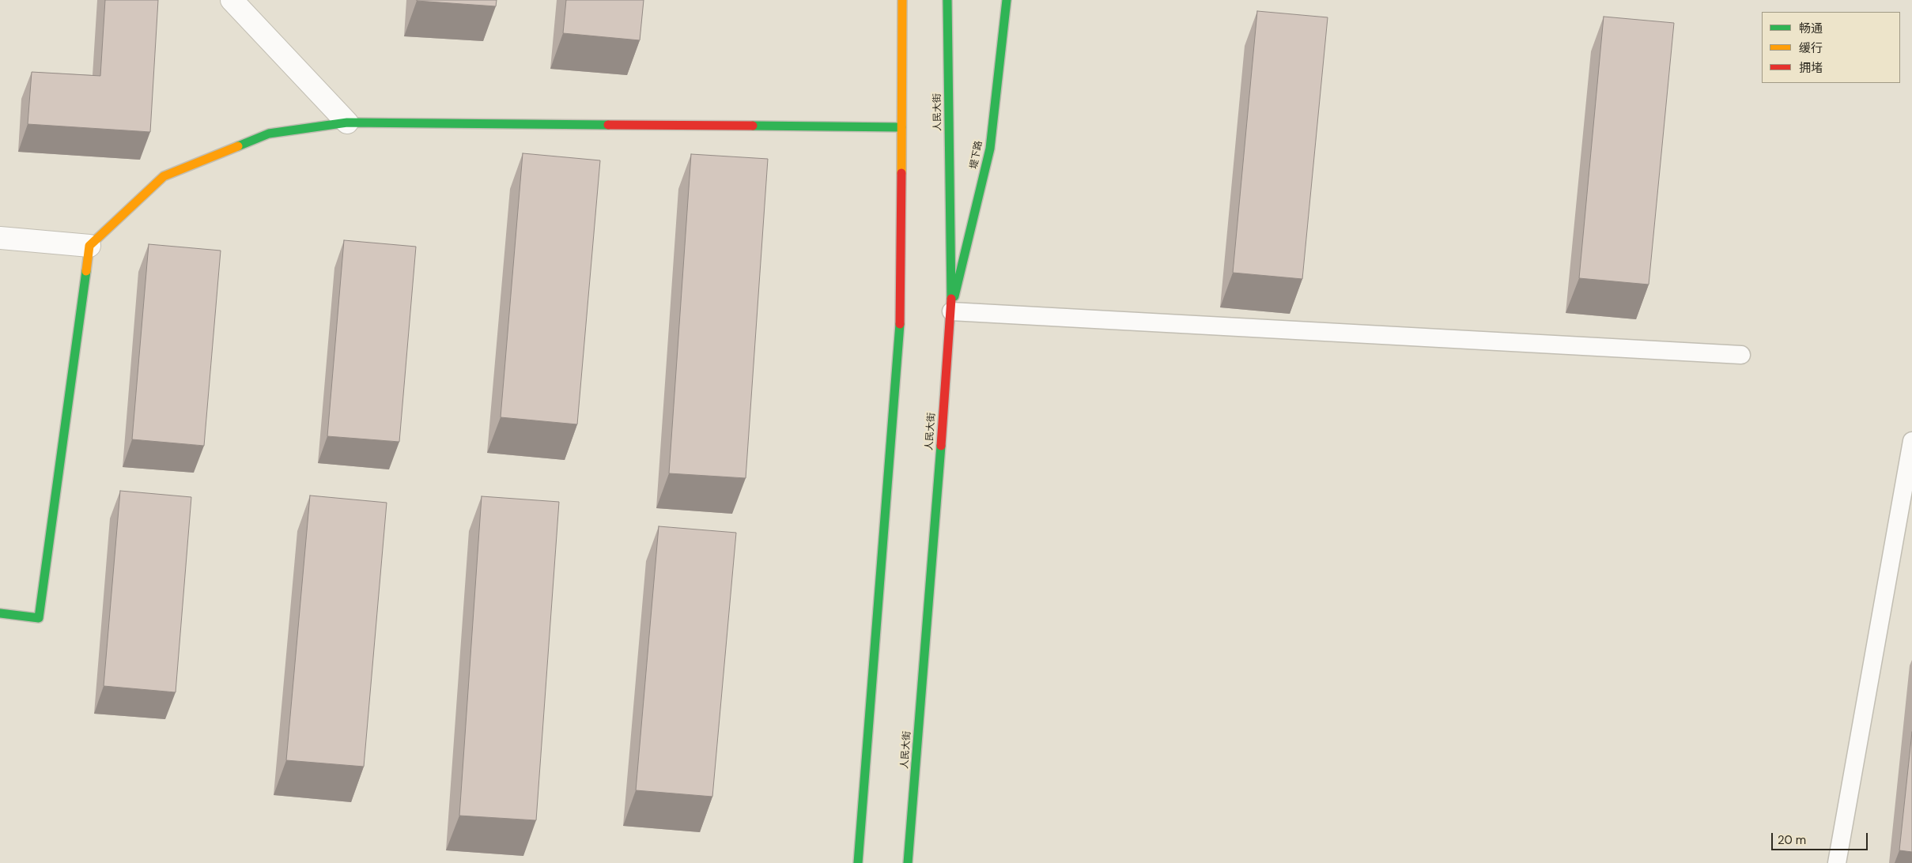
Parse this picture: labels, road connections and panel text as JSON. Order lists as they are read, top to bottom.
{
  "streets": {
    "main road": ["人民大街", "堤下路"]
  },
  "crossings": [
    ["人民大街", "堤下路"]
  ],
  "legend": ["畅通", "缓行", "拥堵"],
  "scale_bar": "20 m"
}
